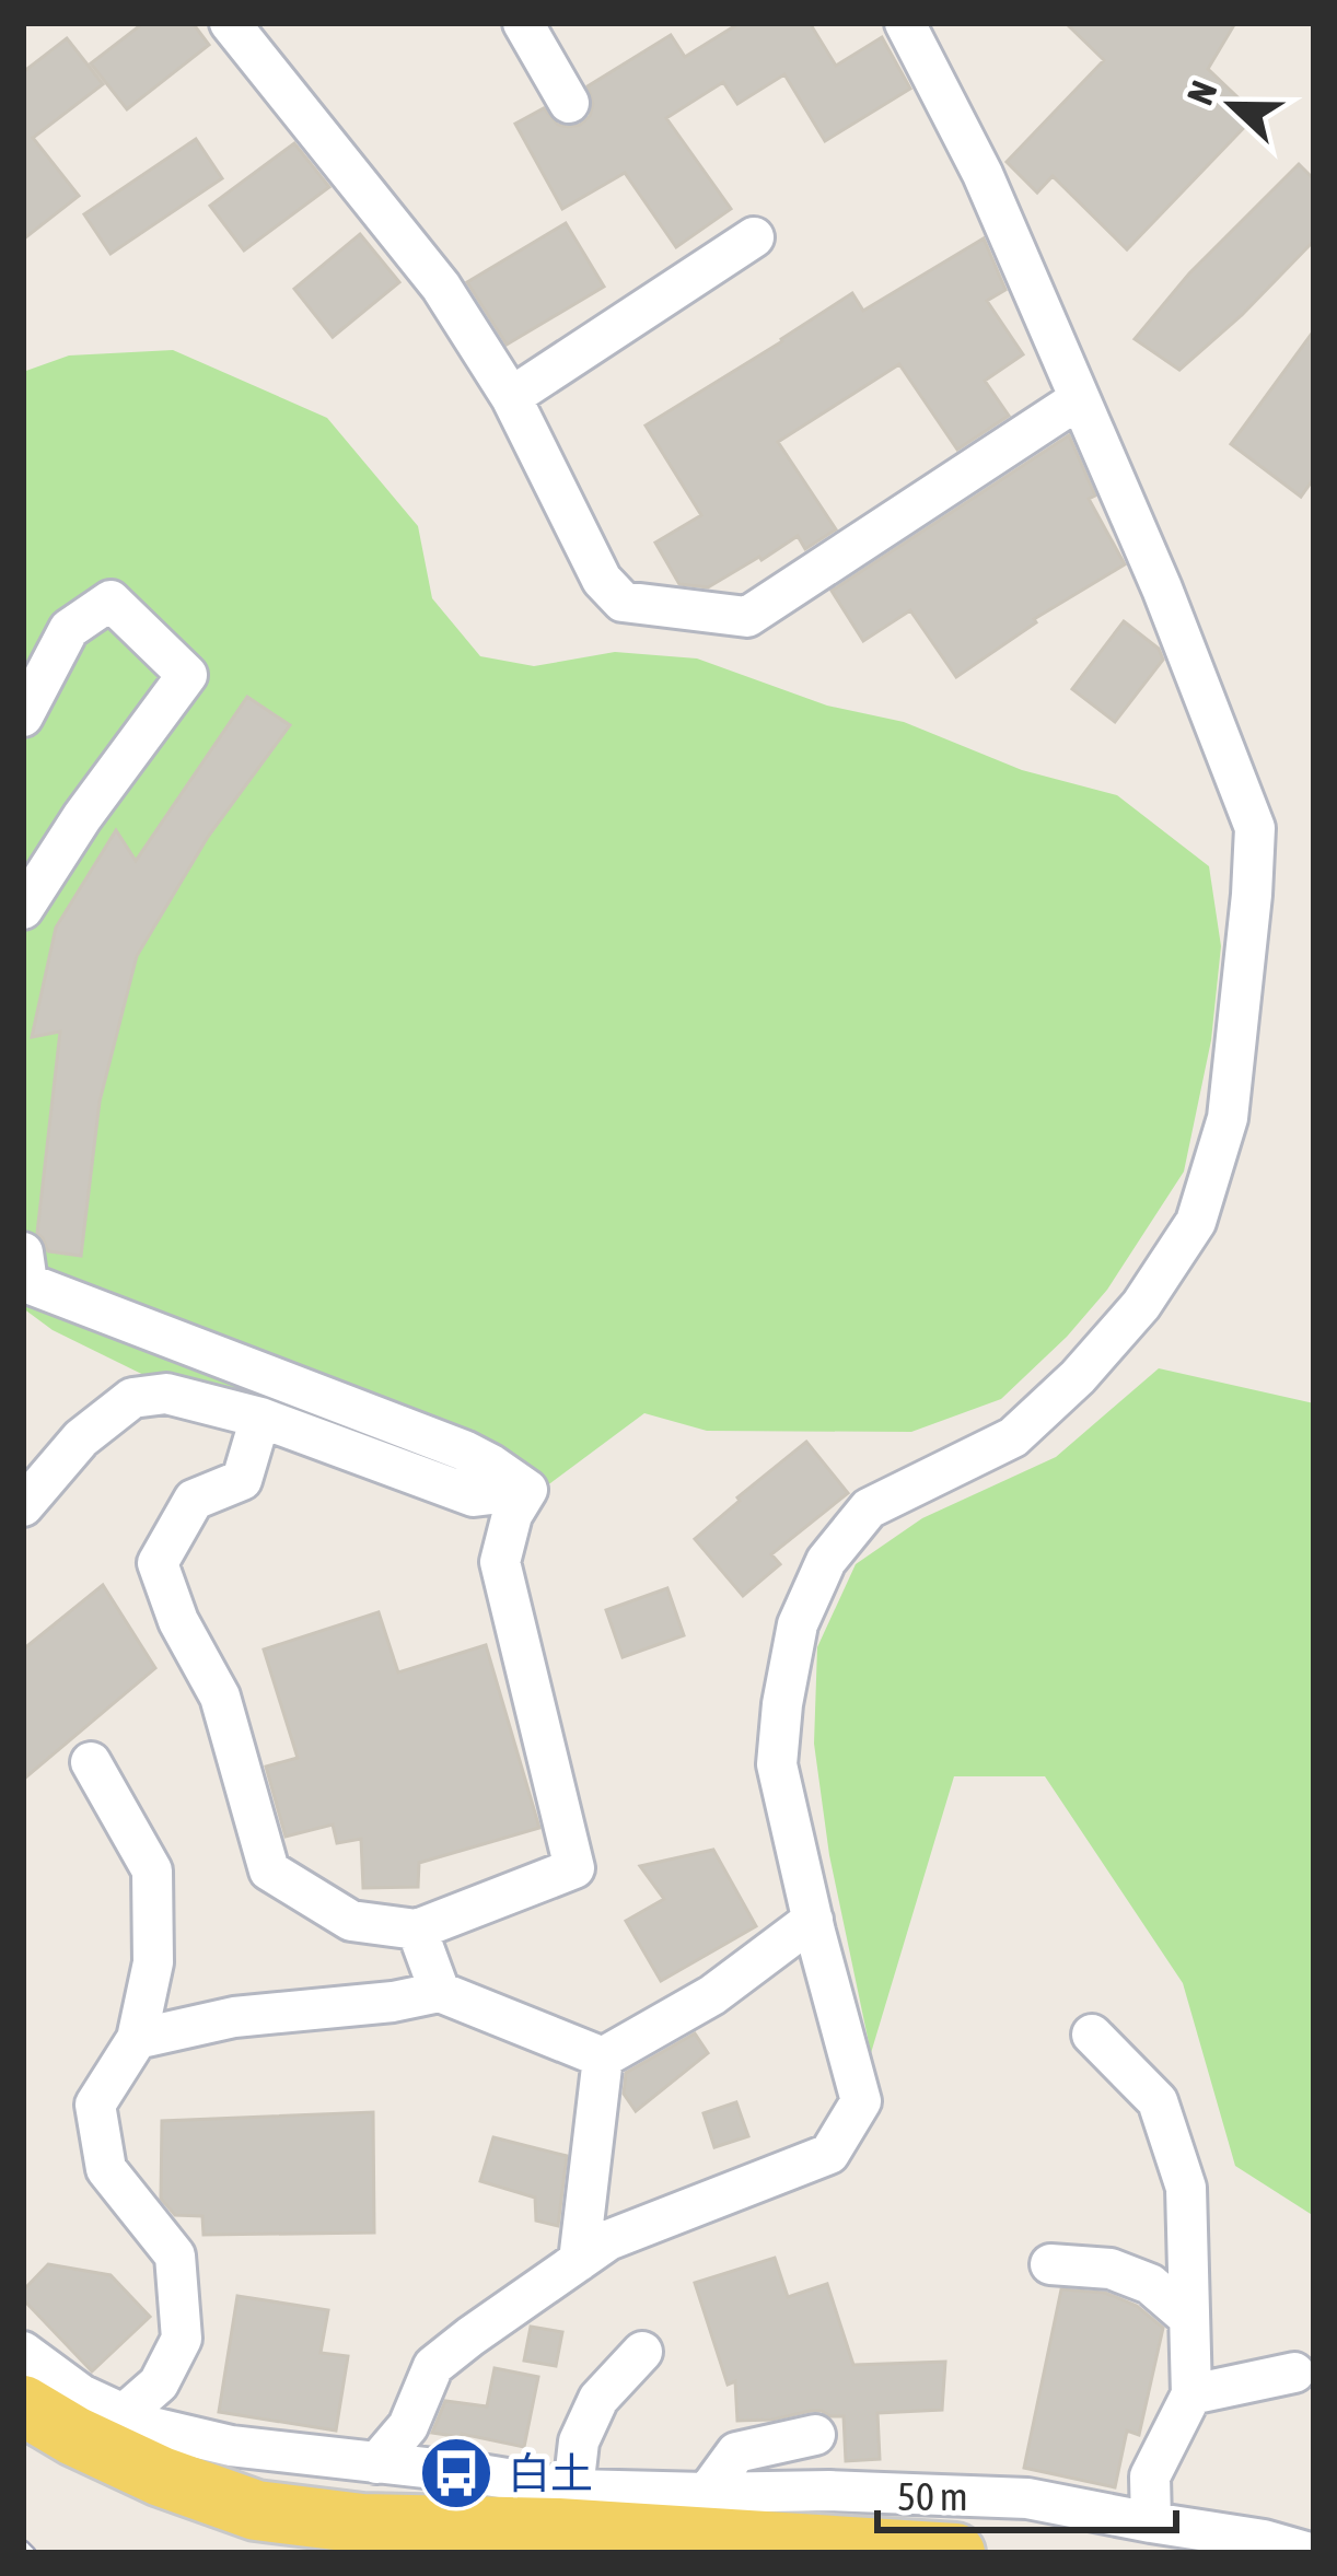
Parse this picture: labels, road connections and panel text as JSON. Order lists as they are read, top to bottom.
{
  "places": {
    "bus stop": ["白土"]
  },
  "scale_bar": "50 m",
  "north": "left"
}
